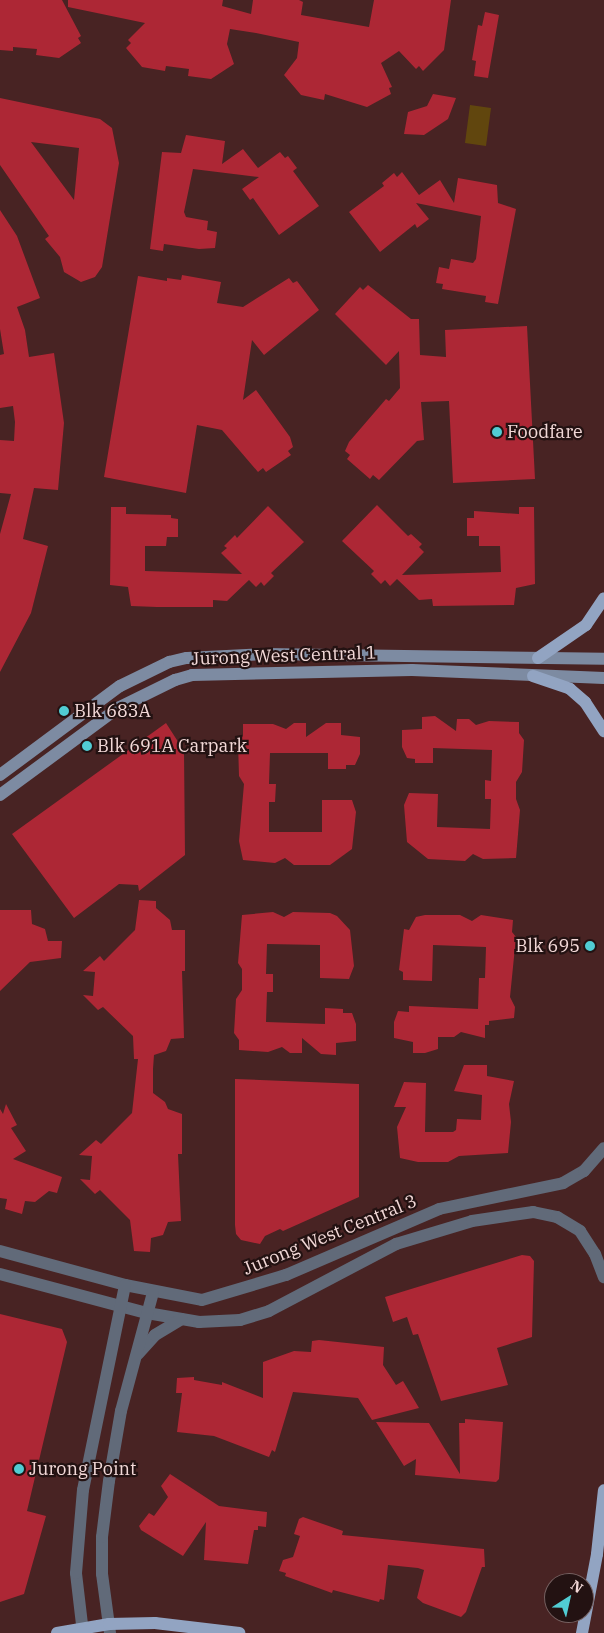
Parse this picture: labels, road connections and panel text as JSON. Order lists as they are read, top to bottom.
{
  "streets": {
    "street": ["Jurong West Central 1", "Jurong West Central 3"]
  },
  "places": [
    "Foodfare",
    "Blk 683A",
    "Blk 691A Carpark",
    "Blk 695",
    "Jurong Point"
  ],
  "north": "top right"
}
